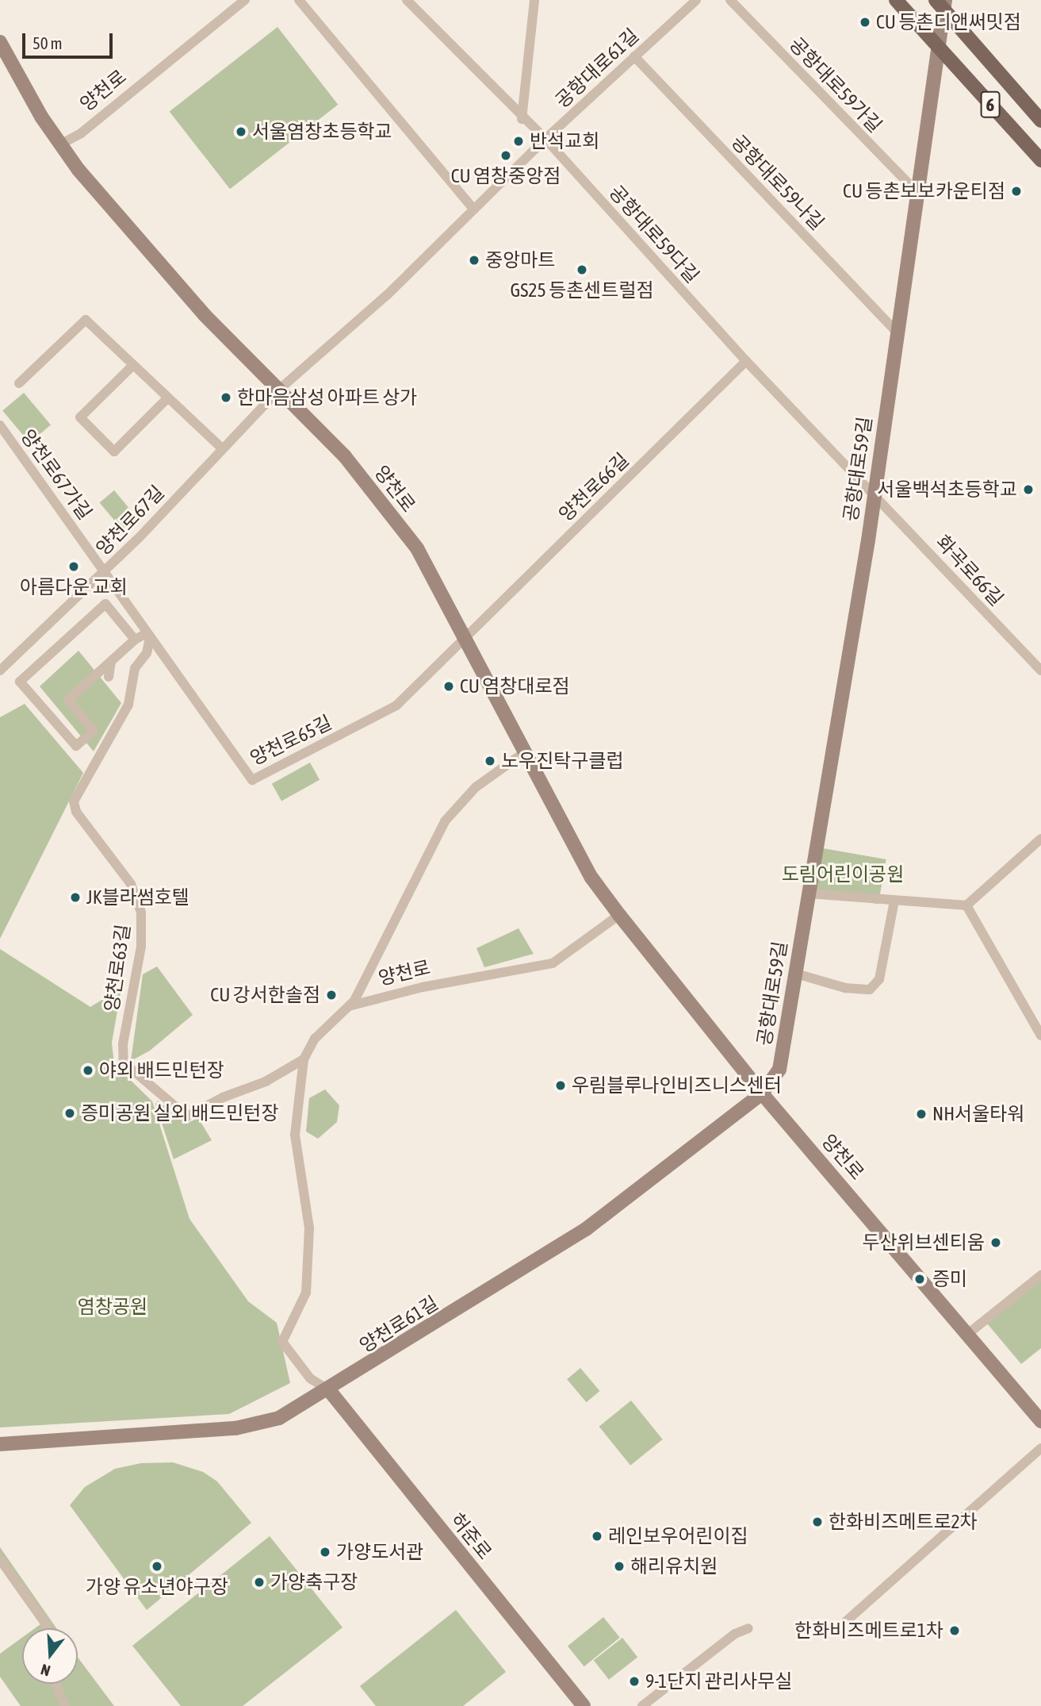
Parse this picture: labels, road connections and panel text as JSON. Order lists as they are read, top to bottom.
{
  "streets": {
    "main road": [
      "양천로",
      "6",
      "공항대로59길",
      "양천로61길",
      "허준로"
    ],
    "street": [
      "공항대로61길",
      "공항대로59가길",
      "공항대로59나길",
      "공항대로59다길",
      "양천로67가길",
      "양천로66길",
      "양천로67길",
      "화곡로66길",
      "양천로65길",
      "양천로63길"
    ]
  },
  "crossings": [
    ["공항대로61길", "양천로"],
    ["공항대로61길", "공항대로59나길"],
    ["공항대로61길", "공항대로59다길"],
    ["공항대로61길", "양천로67길"],
    ["공항대로59가길", "공항대로59길"],
    ["양천로", "공항대로59길"],
    ["양천로", "양천로66길"],
    ["양천로", "양천로67길"],
    ["양천로", "양천로65길"],
    ["양천로", "양천로63길"],
    ["양천로", "양천로61길"],
    ["6", "공항대로59길"],
    ["공항대로59나길", "공항대로59길"],
    ["공항대로59다길", "공항대로59길"],
    ["공항대로59다길", "양천로66길"],
    ["공항대로59다길", "화곡로66길"],
    ["공항대로59길", "화곡로66길"],
    ["공항대로59길", "양천로61길"],
    ["양천로67가길", "양천로67길"],
    ["양천로67가길", "양천로65길"],
    ["양천로66길", "양천로65길"],
    ["양천로67길", "양천로65길"],
    ["양천로65길", "양천로63길"],
    ["양천로63길", "양천로61길"],
    ["양천로63길", "허준로"],
    ["양천로61길", "허준로"]
  ],
  "parks": ["도림어린이공원", "염창공원"],
  "places": [
    "CU 등촌디앤써밋점",
    "서울염창초등학교",
    "반석교회",
    "CU 염창중앙점",
    "CU 등촌보보카운티점",
    "중앙마트",
    "GS25 등촌센트럴점",
    "한마음삼성 아파트 상가",
    "서울백석초등학교",
    "아름다운 교회",
    "CU 염창대로점",
    "노우진탁구클럽",
    "JK블라썸호텔",
    "CU 강서한솔점",
    "야외 배드민턴장",
    "우림블루나인비즈니스센터",
    "증미공원 실외 배드민턴장",
    "NH서울타워",
    "두산위브센티움",
    "증미",
    "한화비즈메트로2차",
    "레인보우어린이집",
    "가양도서관",
    "가양 유소년야구장",
    "해리유치원",
    "가양축구장",
    "한화비즈메트로1차",
    "9-1단지 관리사무실"
  ],
  "scale_bar": "50 m",
  "north": "bottom"
}
